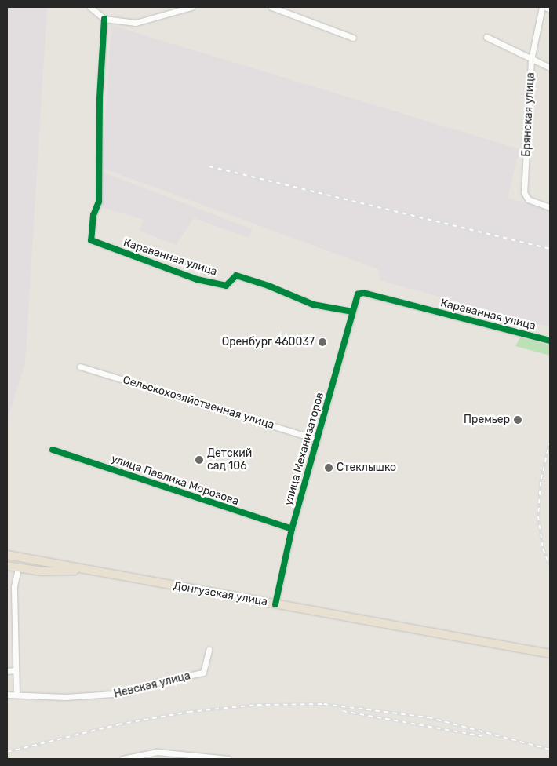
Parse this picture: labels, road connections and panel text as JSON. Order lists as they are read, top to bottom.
{
  "streets": {
    "highway": ["Донгузская улица"],
    "street": [
      "Брянская улица",
      "Караванная улица",
      "Сельскохозяйственная улица",
      "улица Механизаторов",
      "улица Павлика Морозова",
      "Невская улица"
    ]
  },
  "crossings": [
    ["Караванная улица", "улица Механизаторов"],
    ["Сельскохозяйственная улица", "улица Механизаторов"],
    ["улица Механизаторов", "улица Павлика Морозова"],
    ["улица Механизаторов", "Донгузская улица"]
  ],
  "places": [
    "Оренбург 460037",
    "Премьер",
    "Детский сад 106",
    "Стеклышко"
  ]
}
